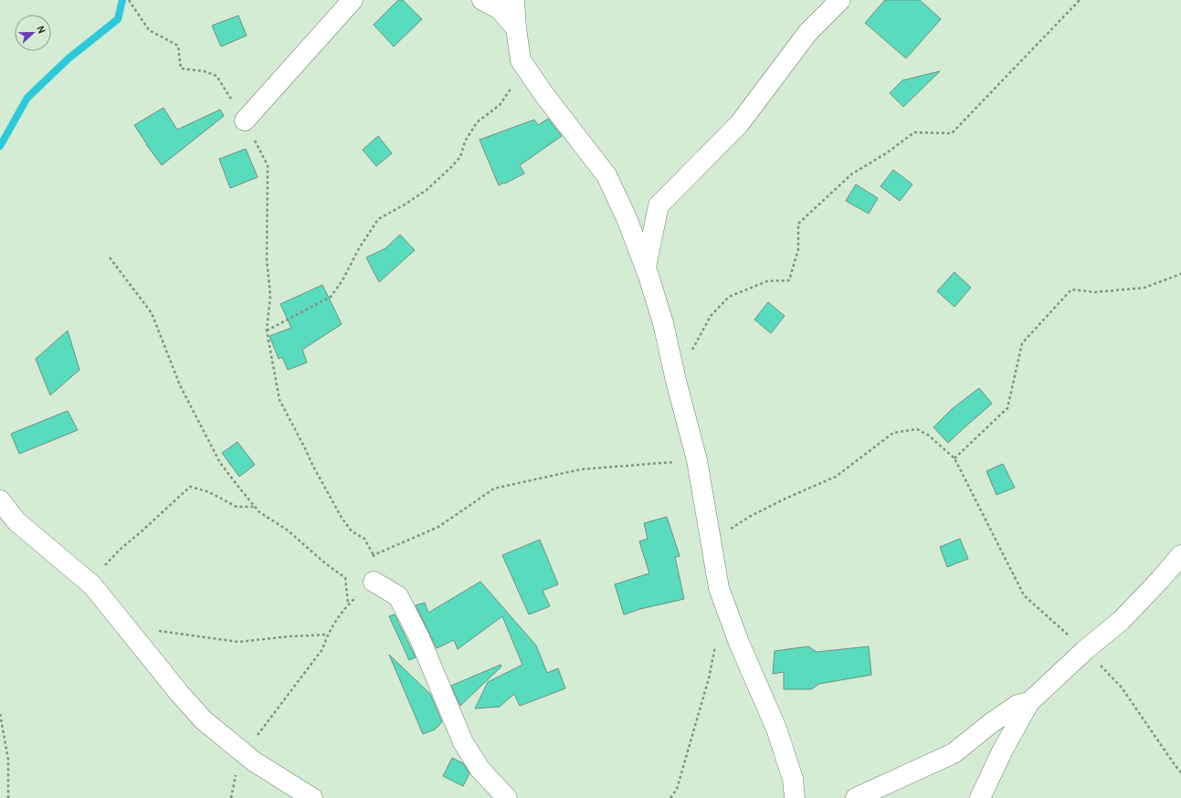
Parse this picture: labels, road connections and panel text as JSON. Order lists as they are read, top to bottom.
{
  "north": "right"
}
